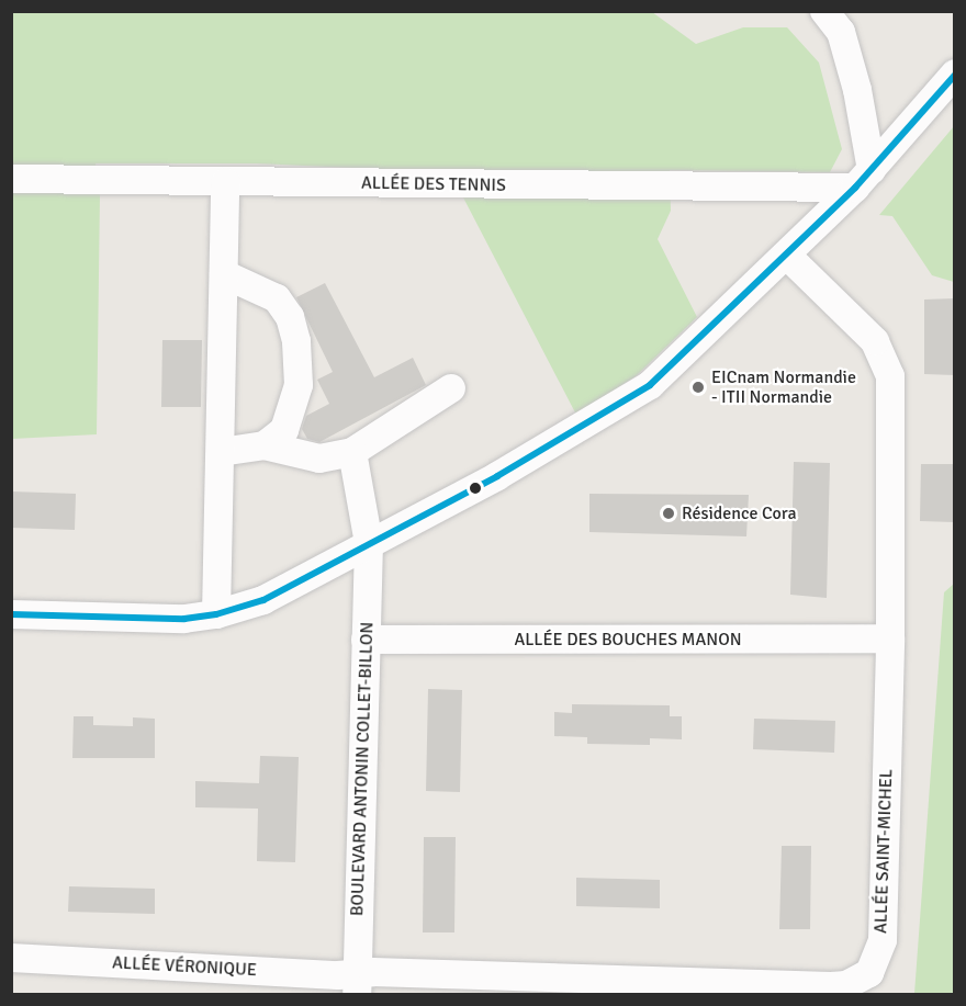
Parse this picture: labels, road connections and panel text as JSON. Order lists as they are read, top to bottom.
{
  "streets": {
    "street": [
      "ALLÉE DES TENNIS",
      "ALLÉE DES BOUCHES MANON",
      "BOULEVARD ANTONIN COLLET-BILLON",
      "ALLÉE SAINT-MICHEL",
      "ALLÉE VÉRONIQUE"
    ]
  },
  "crossings": [
    ["ALLÉE DES BOUCHES MANON", "BOULEVARD ANTONIN COLLET-BILLON"],
    ["ALLÉE DES BOUCHES MANON", "ALLÉE SAINT-MICHEL"],
    ["BOULEVARD ANTONIN COLLET-BILLON", "ALLÉE SAINT-MICHEL"],
    ["BOULEVARD ANTONIN COLLET-BILLON", "ALLÉE VÉRONIQUE"],
    ["ALLÉE SAINT-MICHEL", "ALLÉE VÉRONIQUE"]
  ],
  "places": ["EICnam Normandie - ITII Normandie", "Résidence Cora"]
}
